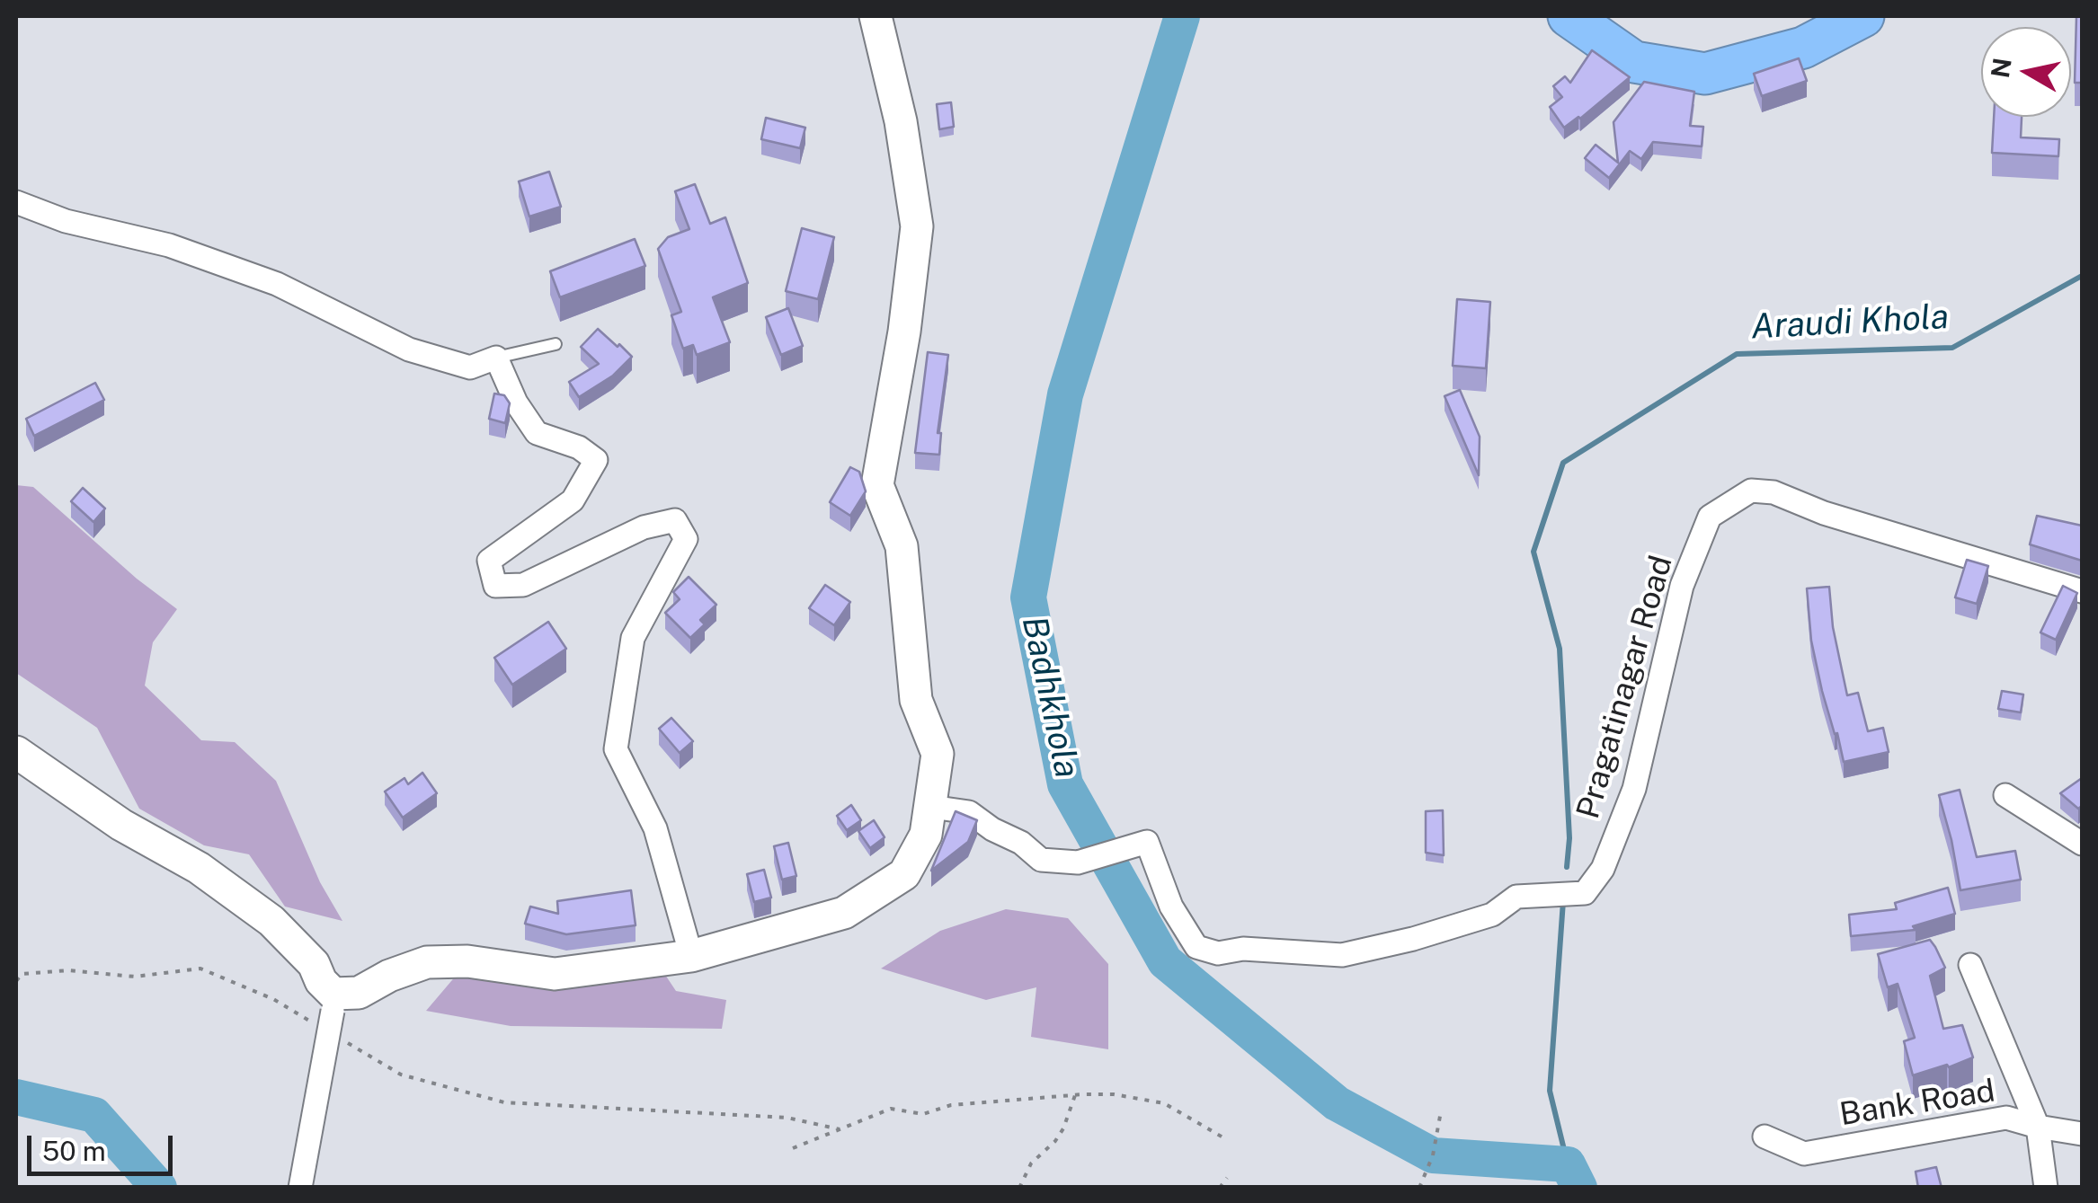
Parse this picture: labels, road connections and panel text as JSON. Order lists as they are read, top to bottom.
{
  "streets": {
    "street": ["Pragatinagar Road", "Bank Road"]
  },
  "water": ["Araudi Khola", "Badhkhola"],
  "scale_bar": "50 m",
  "north": "left"
}
